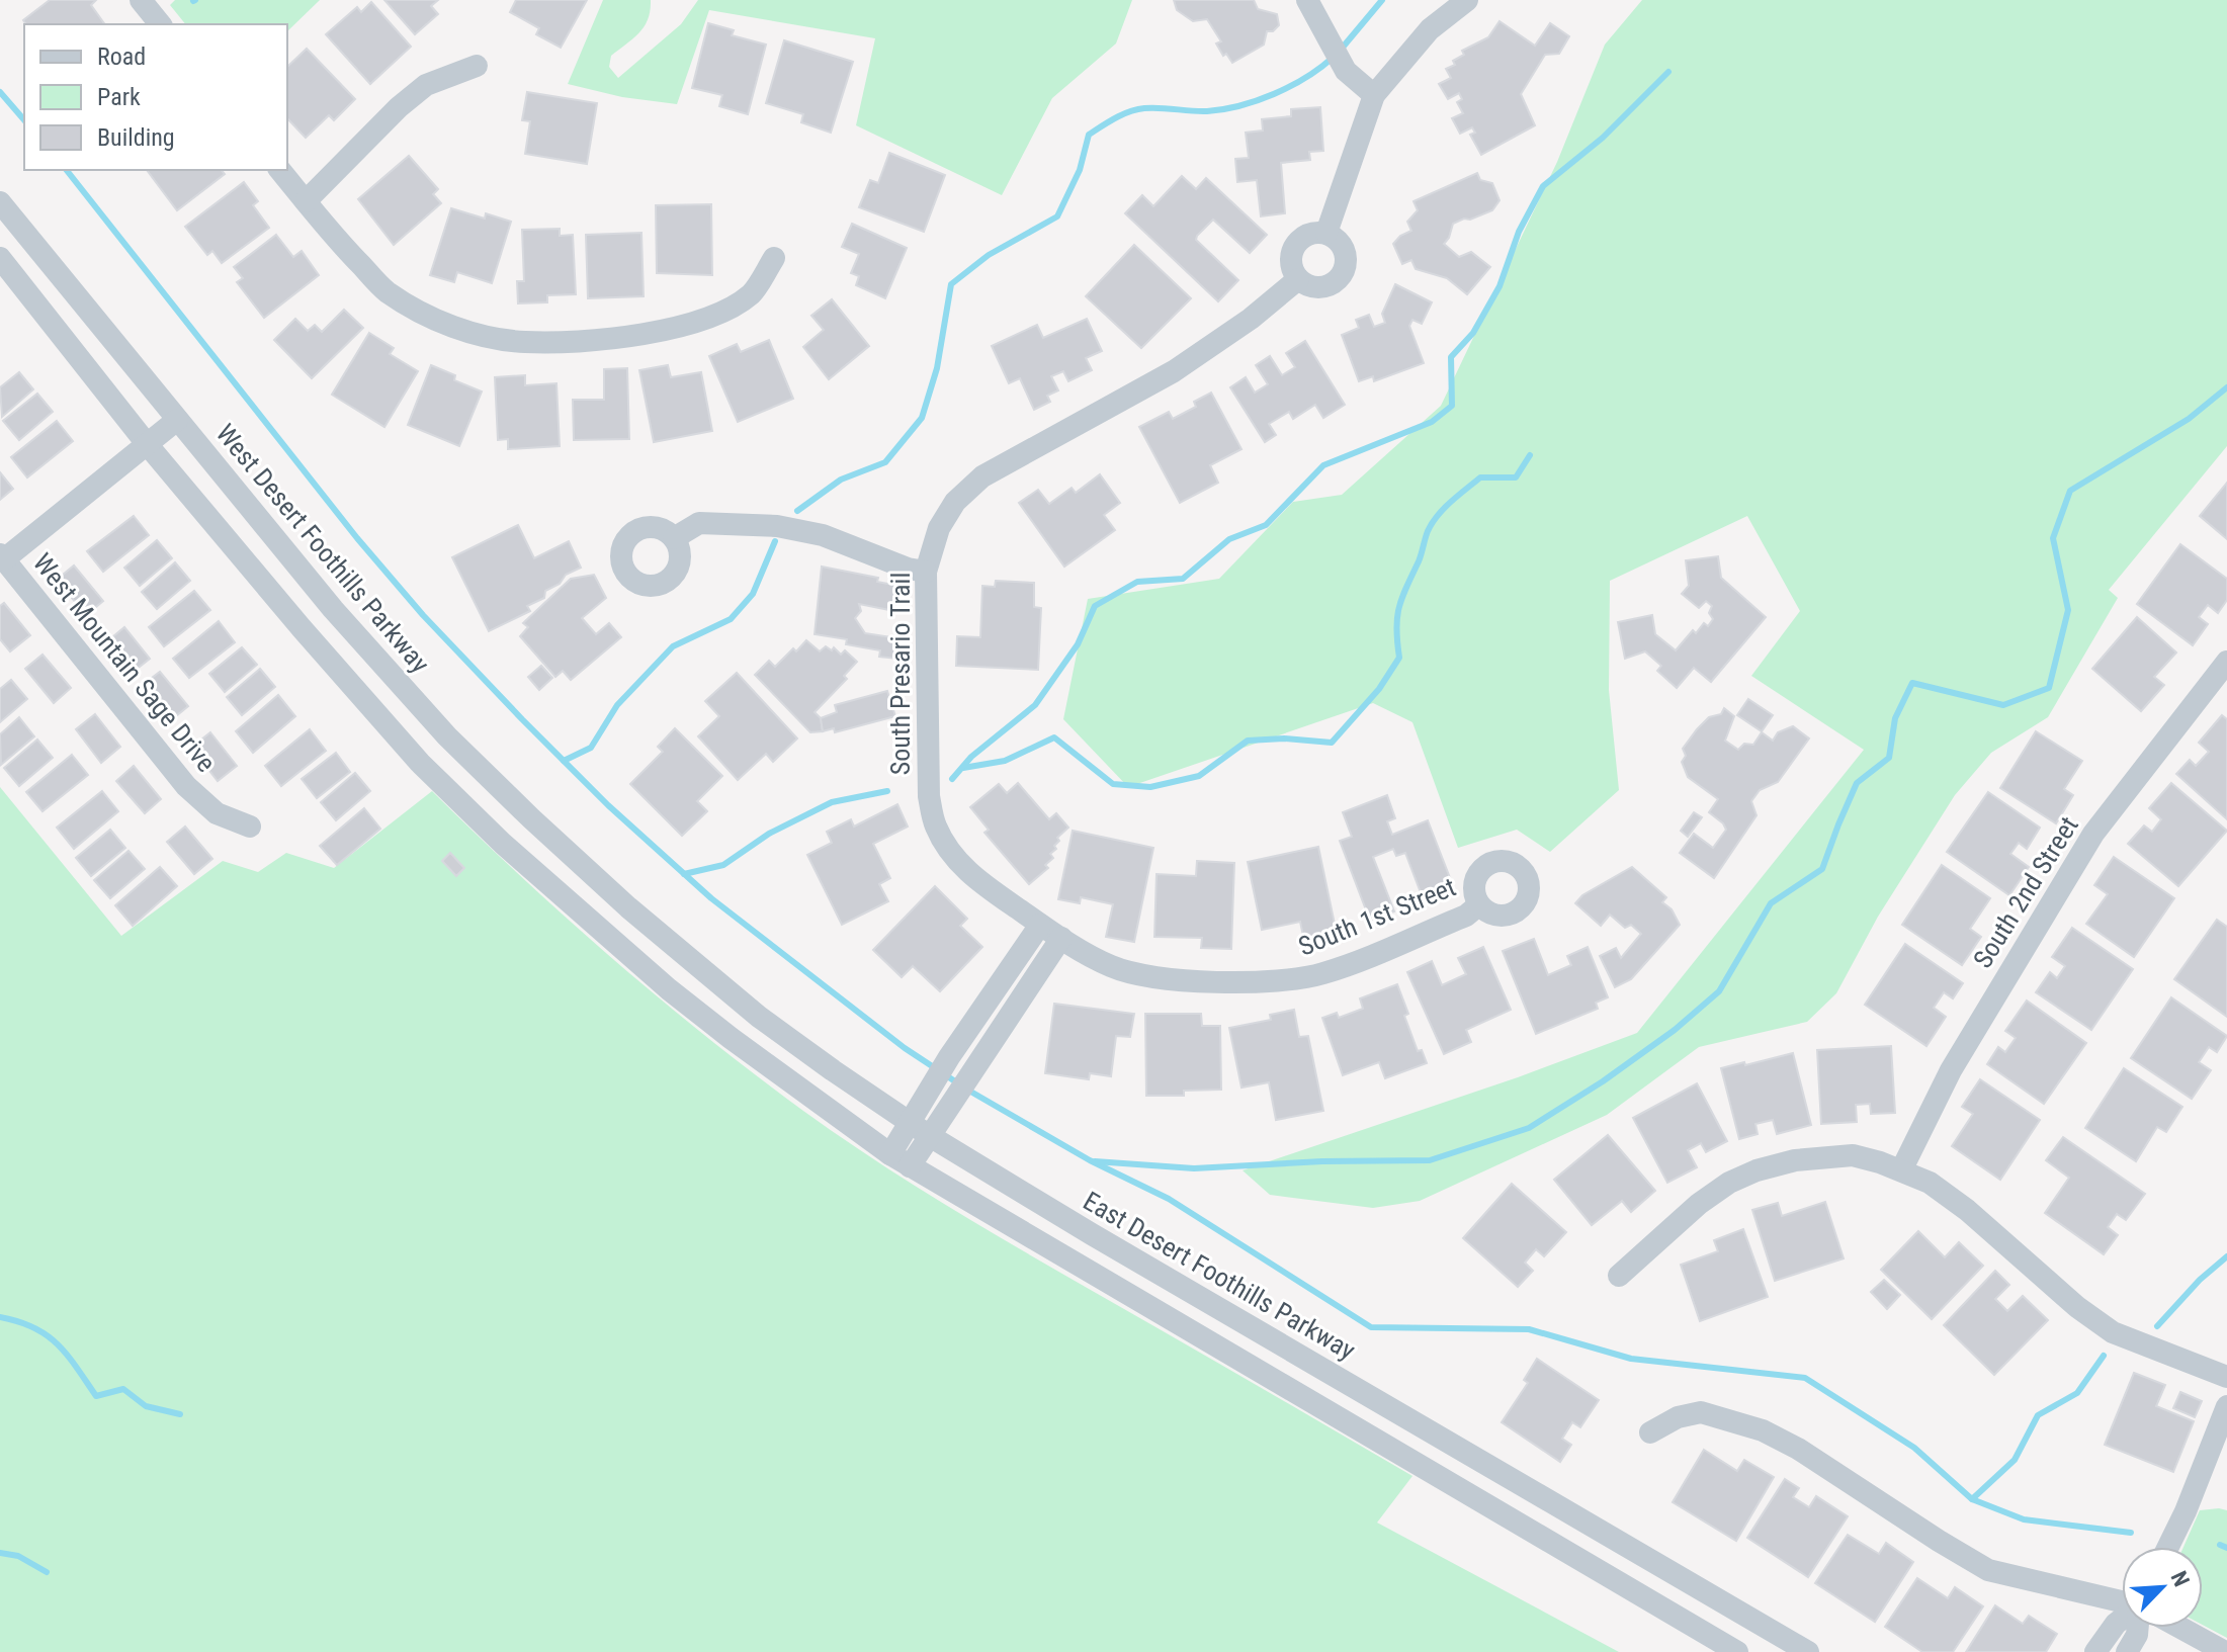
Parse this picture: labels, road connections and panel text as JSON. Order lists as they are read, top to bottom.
{
  "streets": {
    "street": [
      "West Desert Foothills Parkway",
      "West Mountain Sage Drive",
      "South Presario Trail",
      "South 2nd Street",
      "South 1st Street",
      "East Desert Foothills Parkway"
    ]
  },
  "crossings": [
    ["West Desert Foothills Parkway", "East Desert Foothills Parkway"],
    ["South Presario Trail", "South 1st Street"]
  ],
  "legend": ["Road", "Park", "Building"],
  "north": "top right"
}
